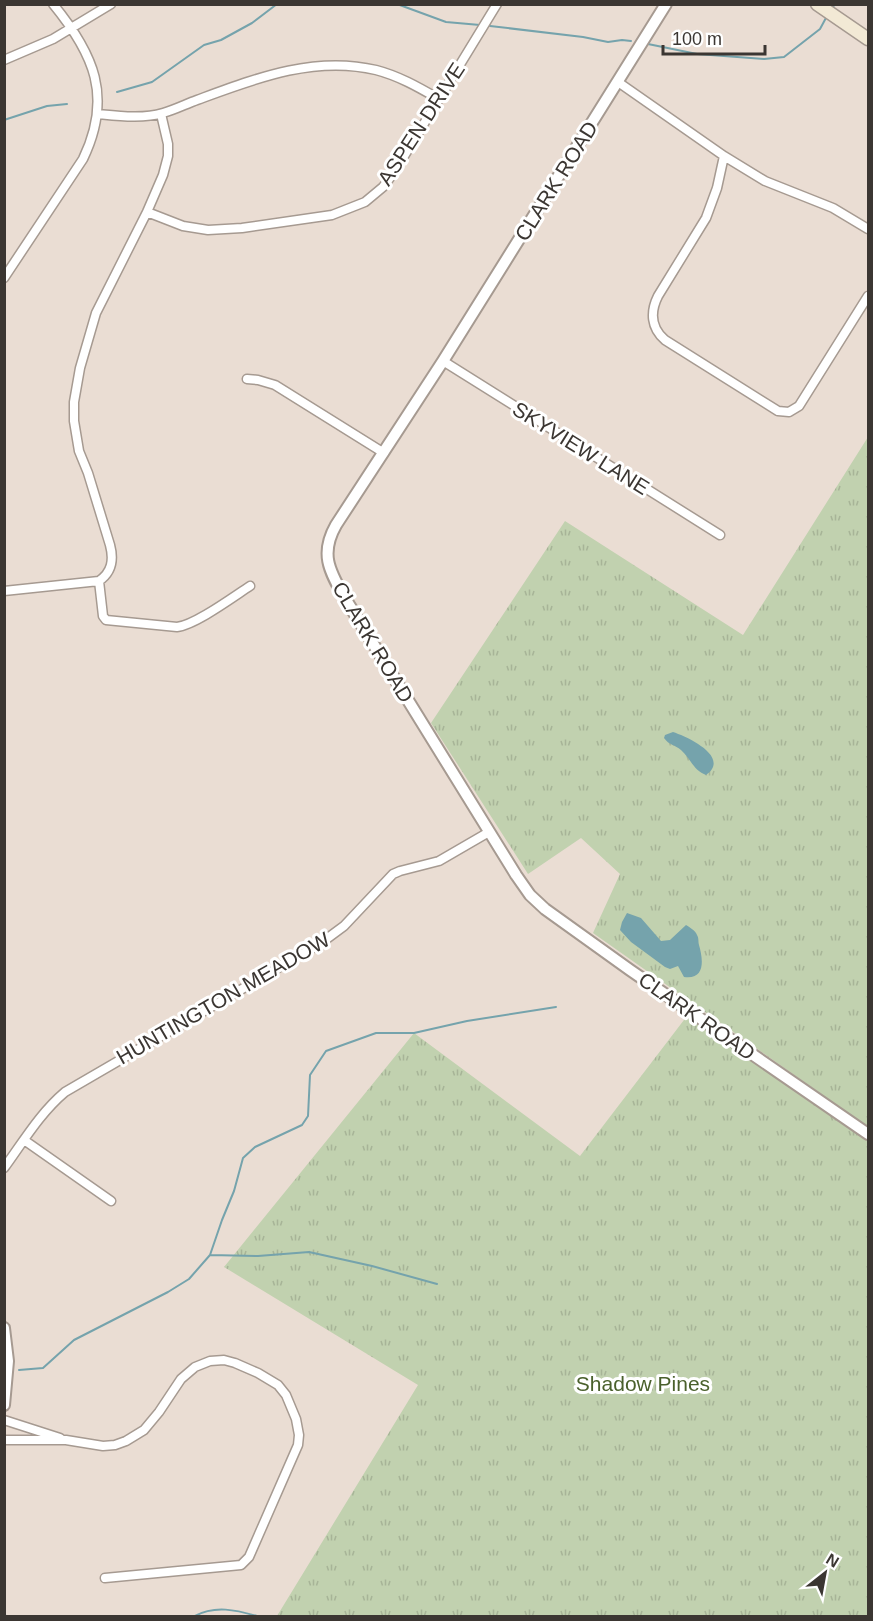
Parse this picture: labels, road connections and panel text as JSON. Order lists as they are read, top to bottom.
{
  "streets": {
    "street": [
      "ASPEN DRIVE",
      "CLARK ROAD",
      "SKYVIEW LANE",
      "HUNTINGTON MEADOW"
    ]
  },
  "crossings": [
    ["CLARK ROAD", "SKYVIEW LANE"],
    ["CLARK ROAD", "HUNTINGTON MEADOW"]
  ],
  "parks": ["Shadow Pines"],
  "scale_bar": "100 m",
  "north": "top right"
}
